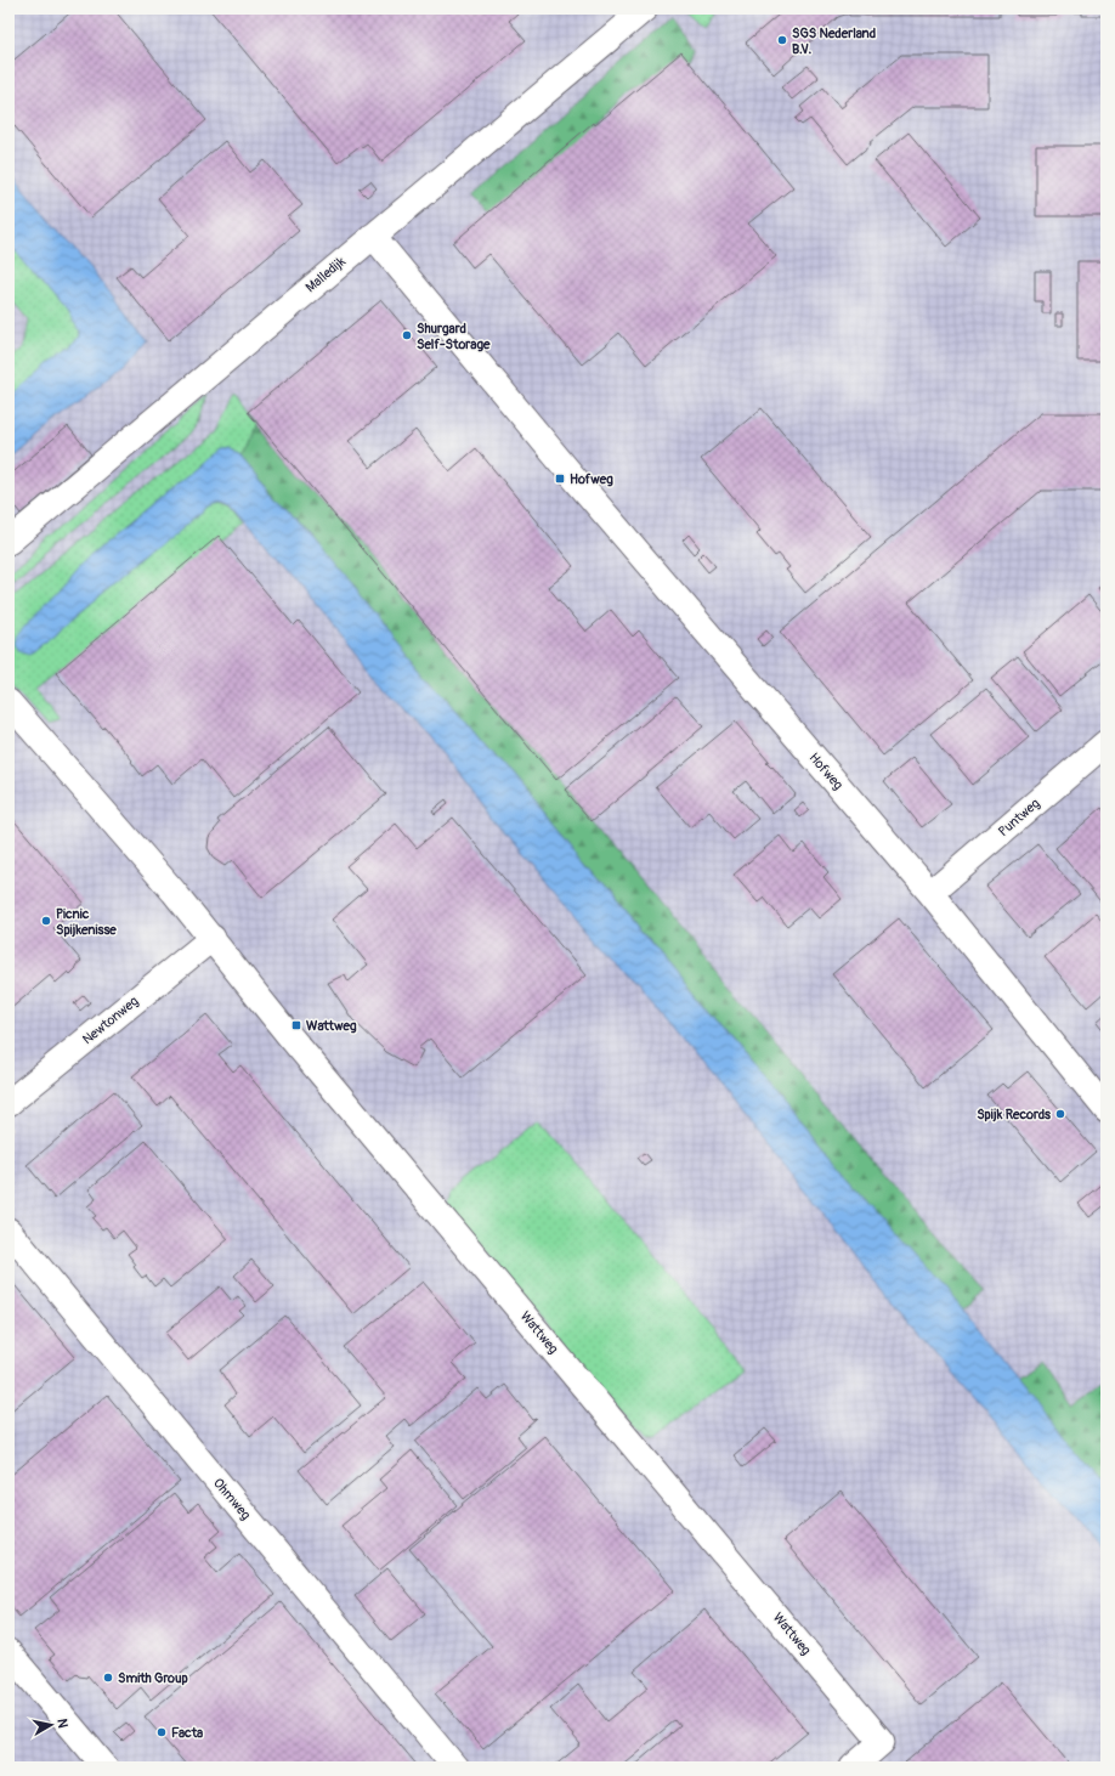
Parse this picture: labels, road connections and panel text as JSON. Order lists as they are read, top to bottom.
{
  "streets": {
    "street": [
      "Malledijk",
      "Hofweg",
      "Puntweg",
      "Newtonweg",
      "Wattweg",
      "Ohmweg"
    ]
  },
  "crossings": [
    ["Malledijk", "Hofweg"],
    ["Hofweg", "Puntweg"],
    ["Newtonweg", "Wattweg"]
  ],
  "places": {
    "other": [
      "SGS Nederland B.V.",
      "Shurgard Self-Storage",
      "Picnic Spijkenisse",
      "Spijk Records",
      "Smith Group",
      "Facta"
    ],
    "transit": ["Hofweg", "Wattweg"]
  },
  "north": "right"
}
